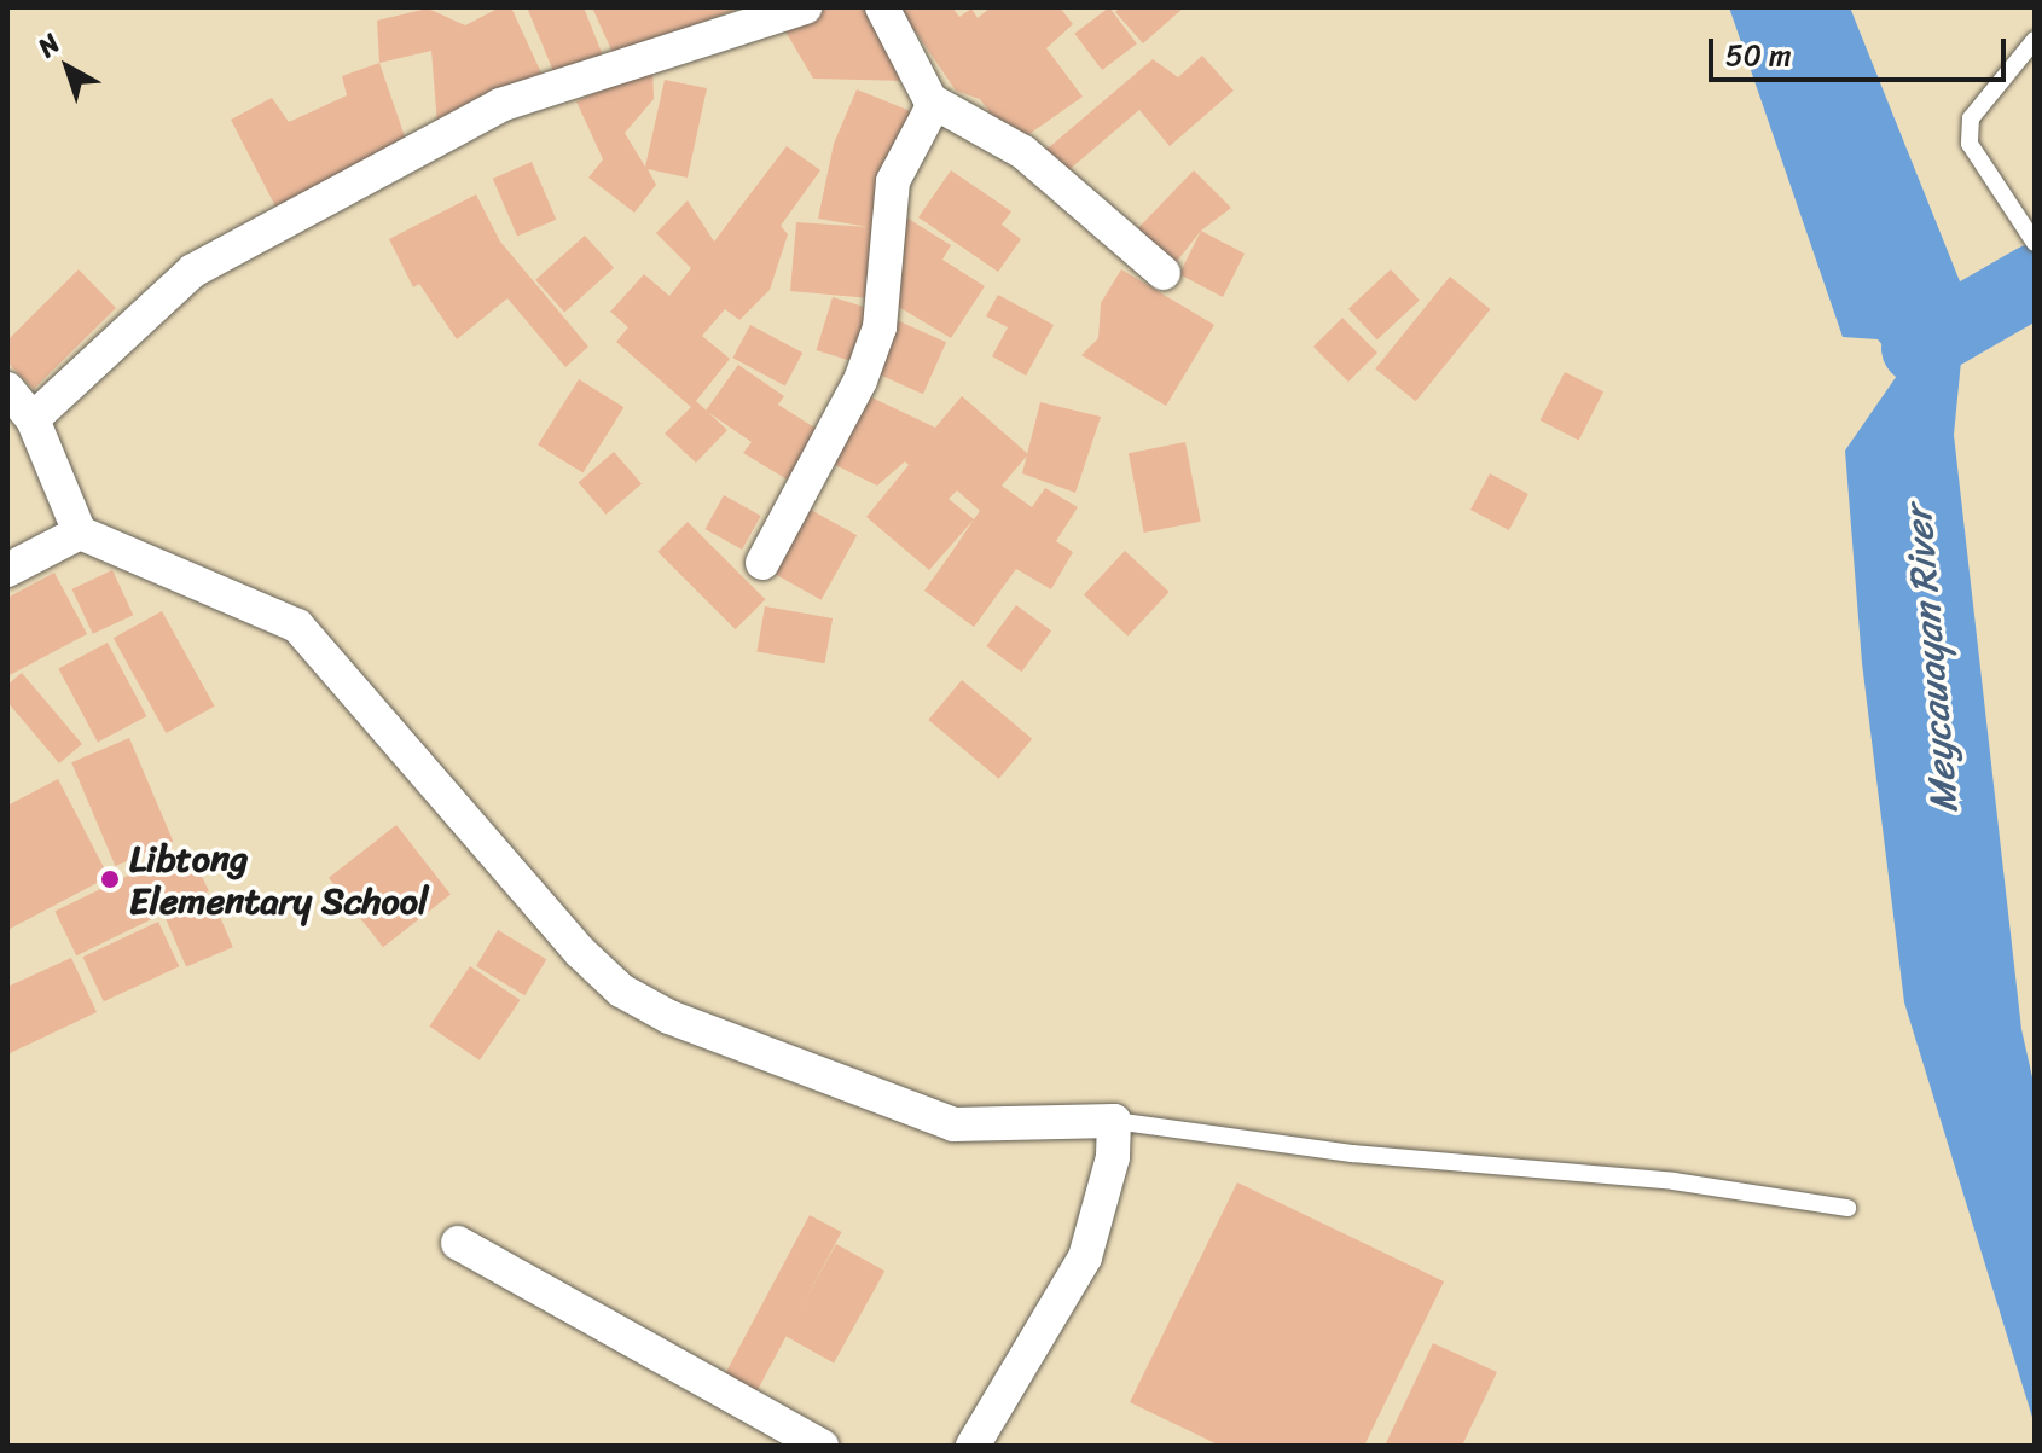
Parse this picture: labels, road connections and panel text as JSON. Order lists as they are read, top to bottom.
{
  "water": ["Meycauayan River"],
  "places": ["Libtong Elementary School"],
  "scale_bar": "50 m",
  "north": "top left"
}
